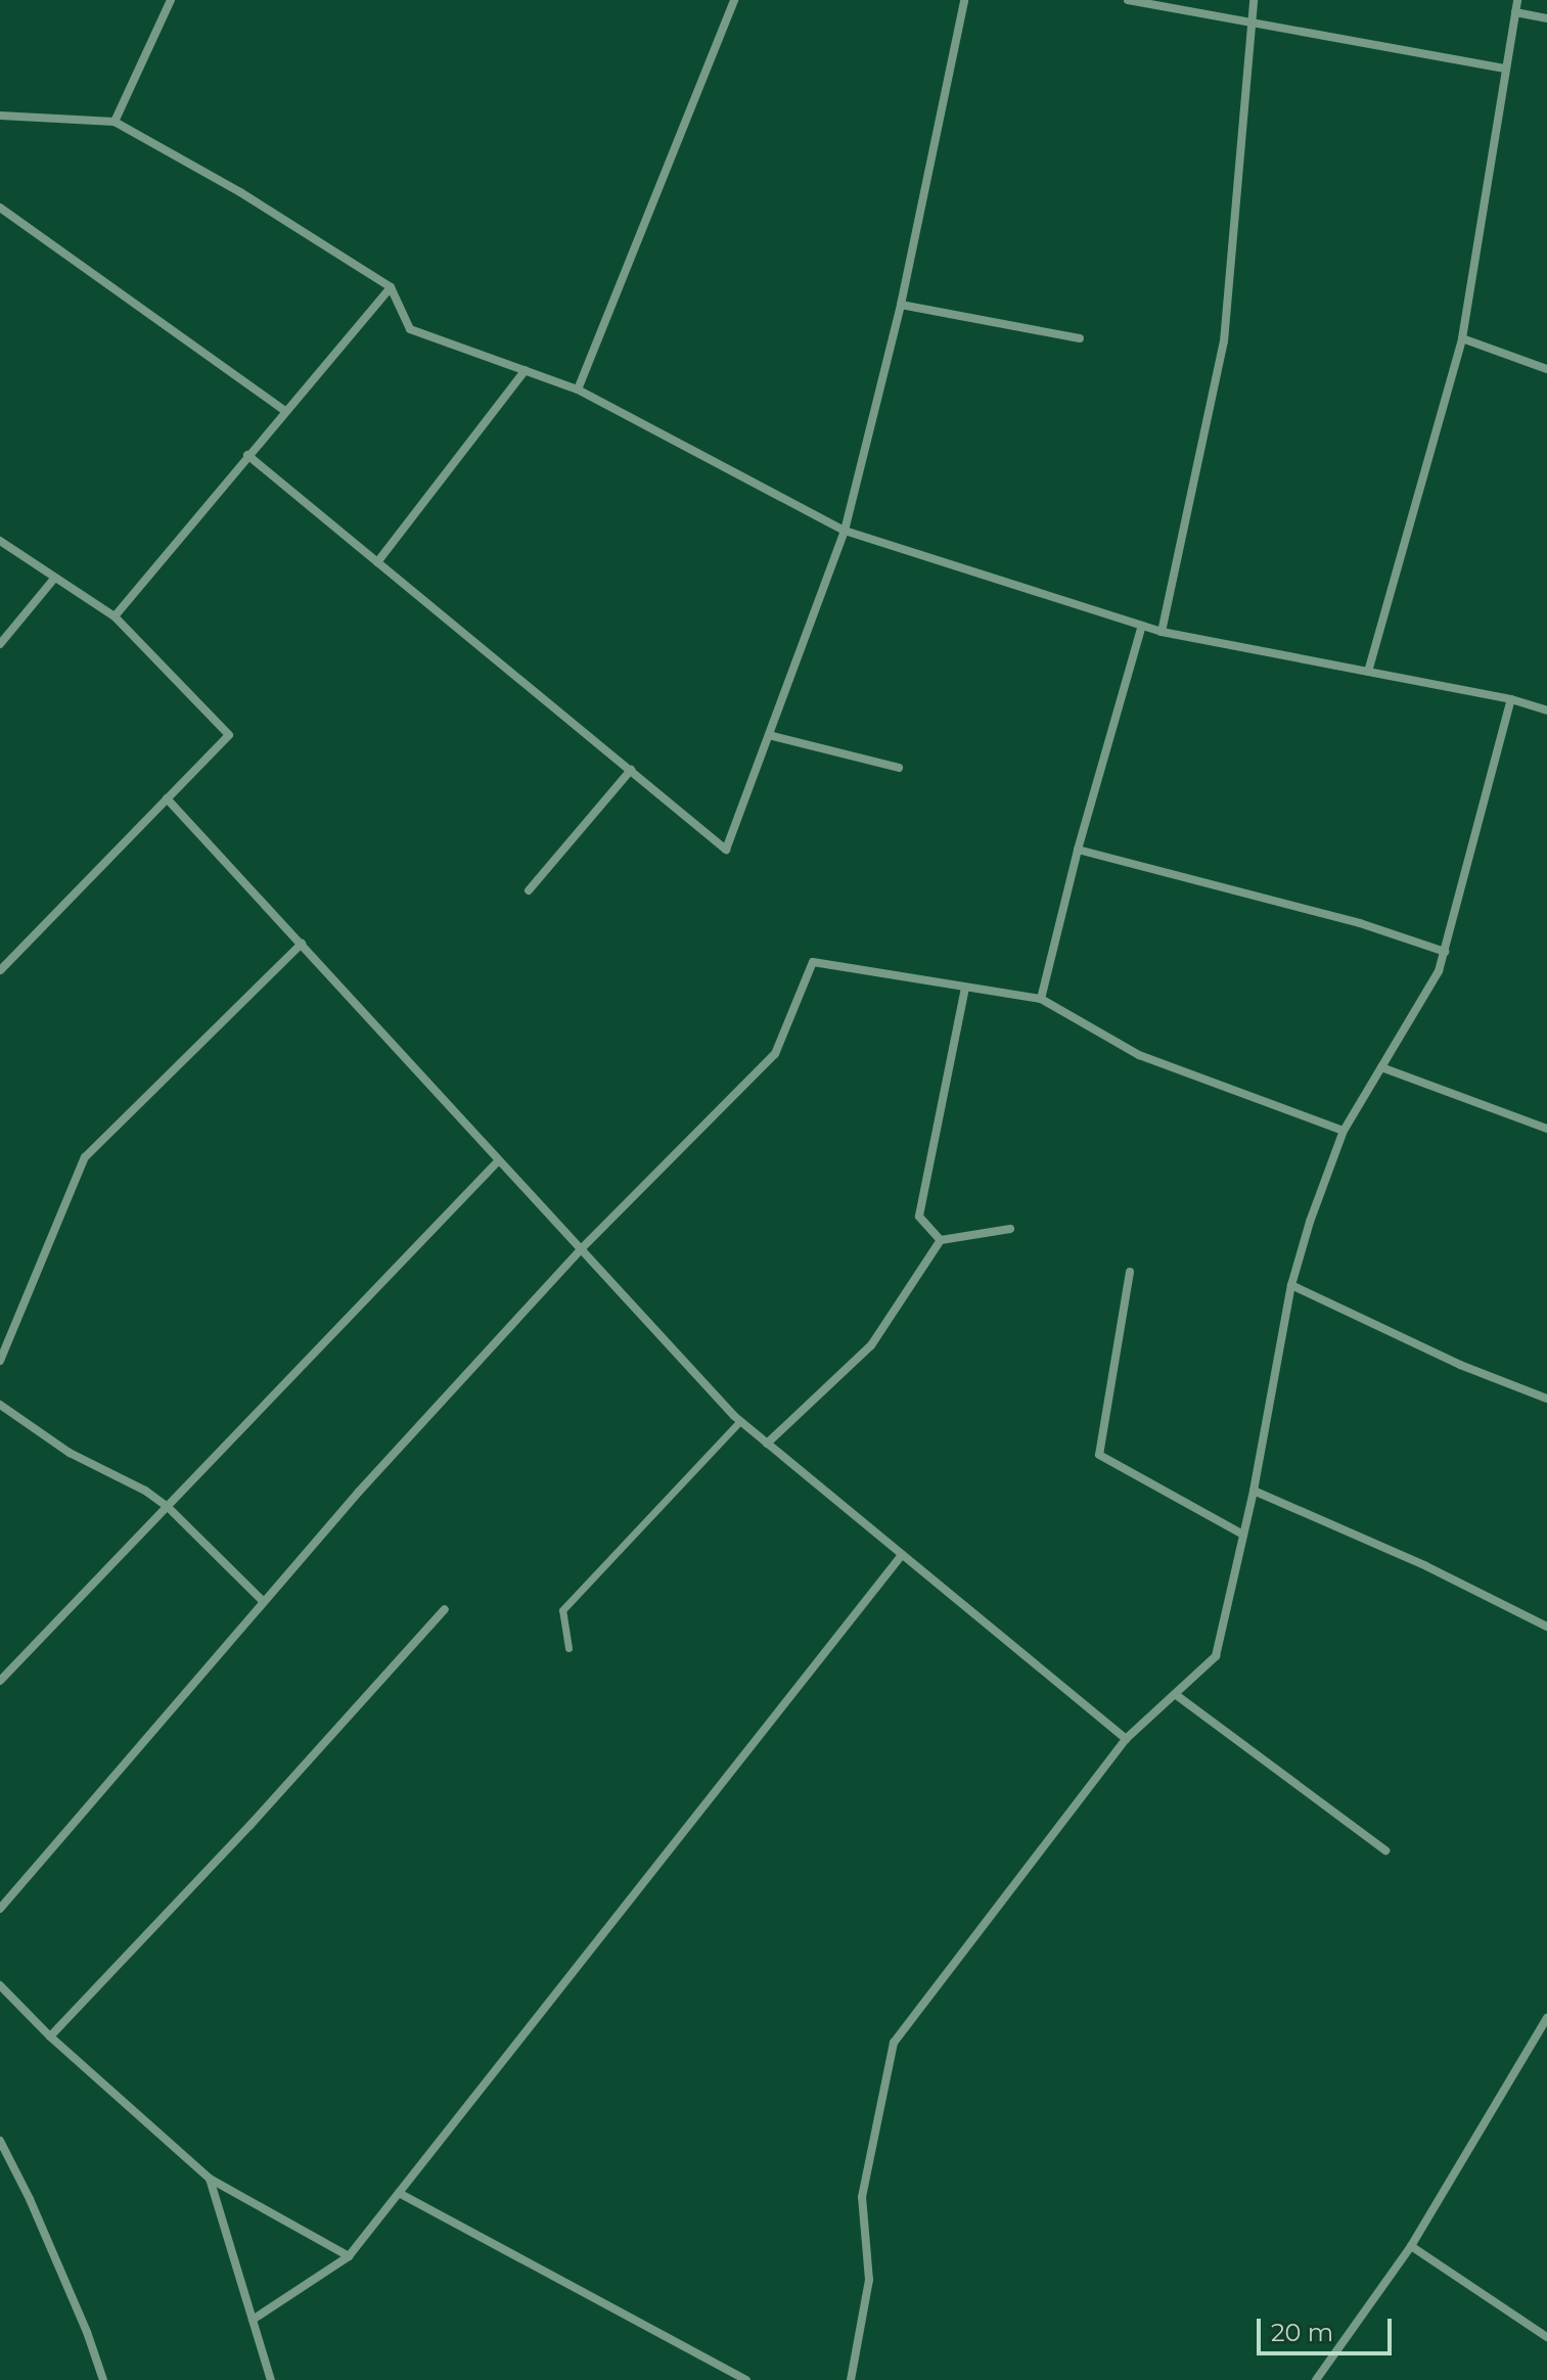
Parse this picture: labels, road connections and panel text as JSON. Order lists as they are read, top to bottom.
{
  "scale_bar": "20 m"
}
